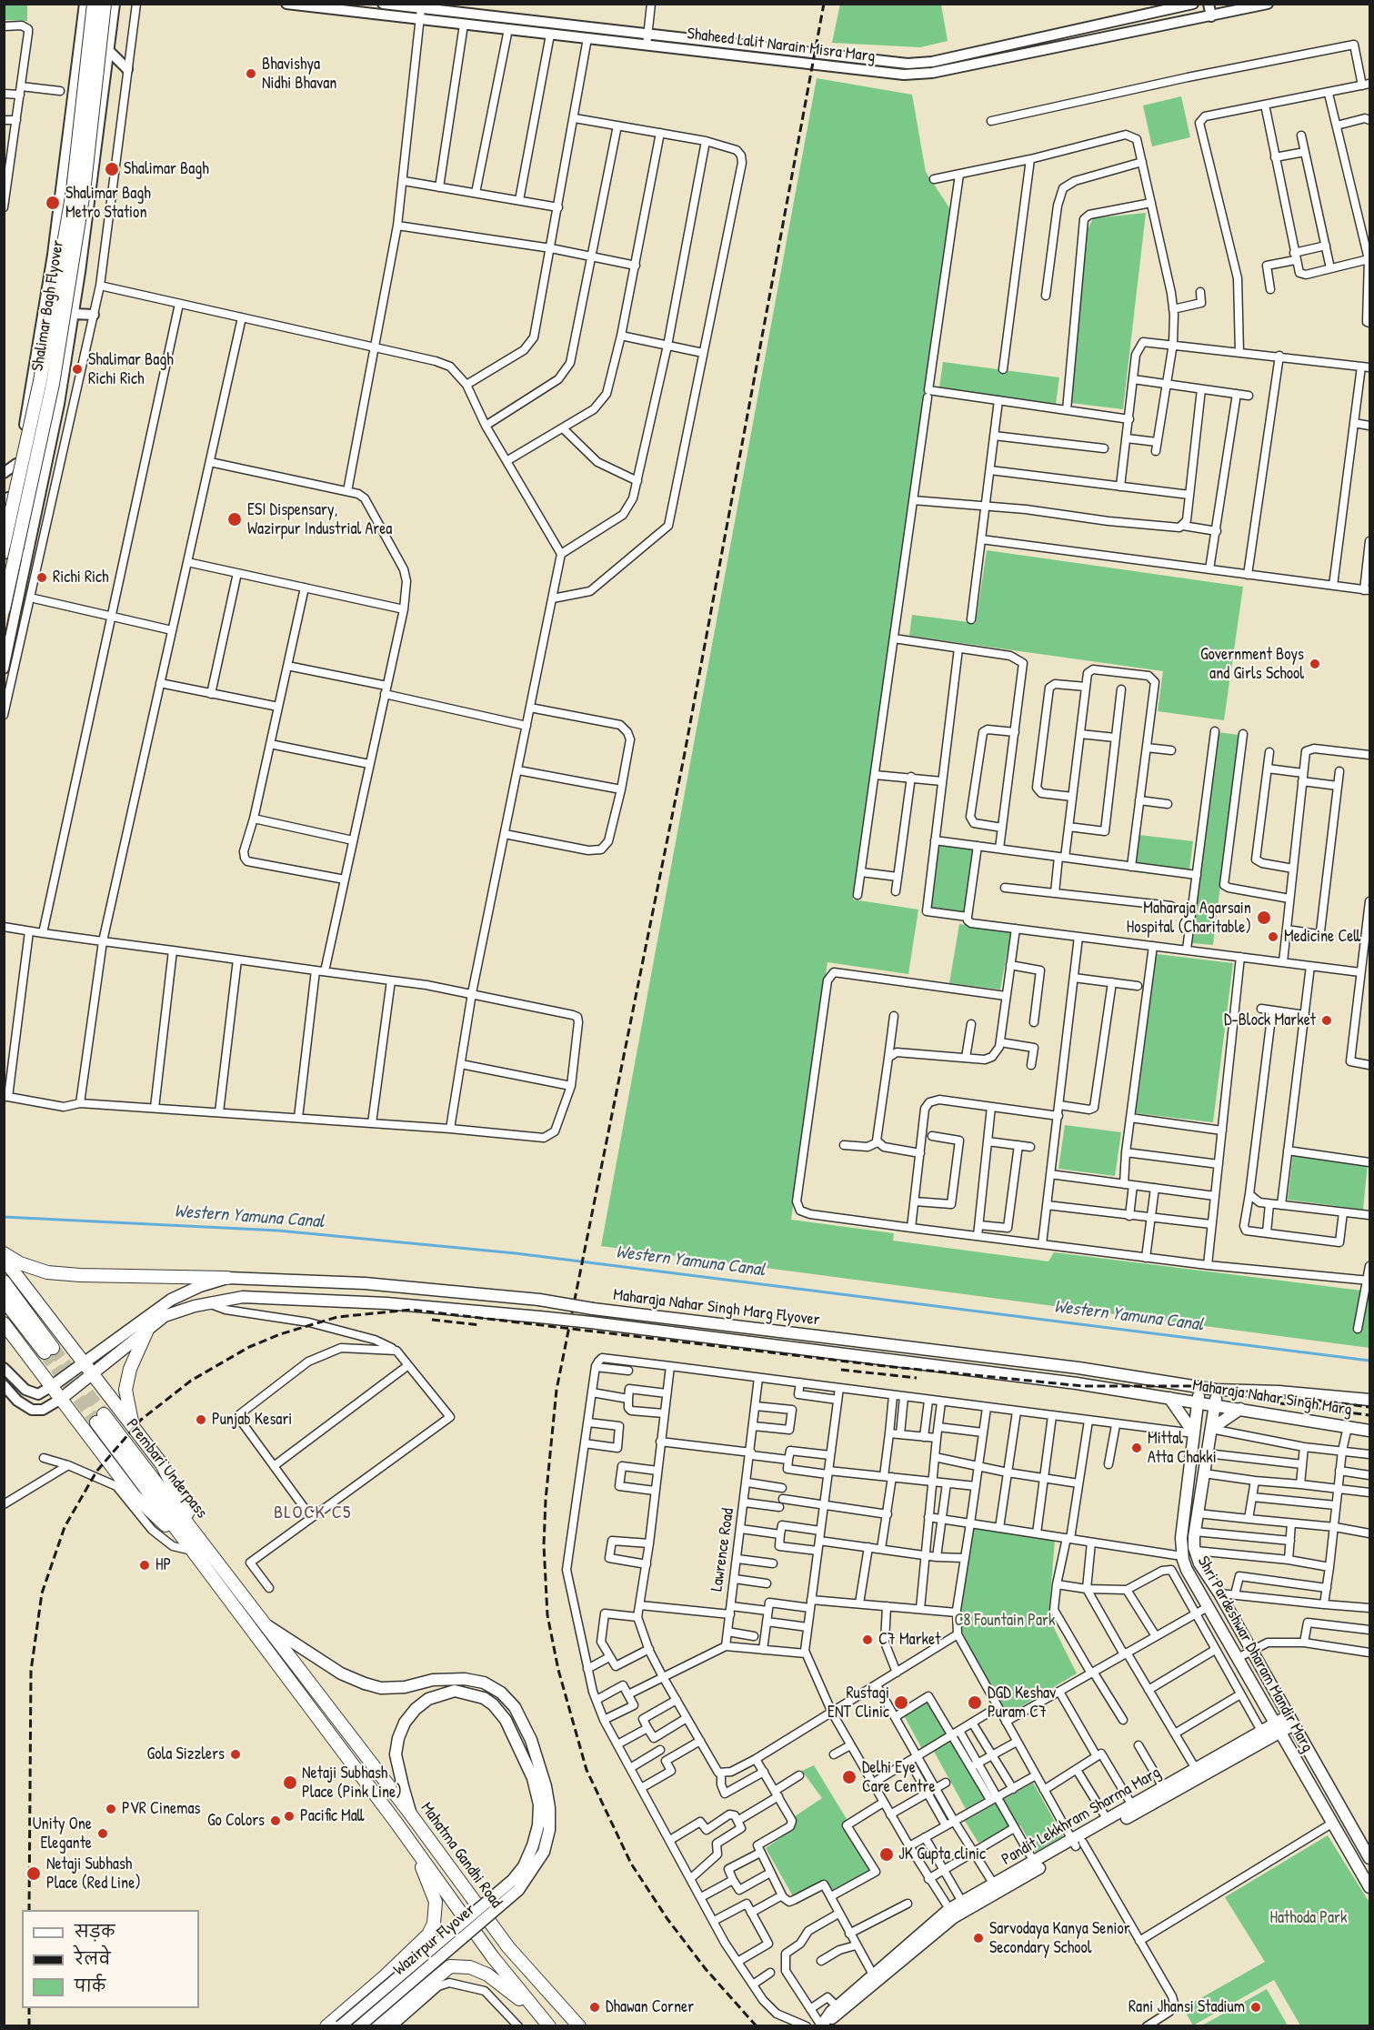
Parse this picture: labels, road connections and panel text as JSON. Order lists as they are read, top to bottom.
{
  "streets": {
    "main road": [
      "Shalimar Bagh Flyover",
      "Maharaja Nahar Singh Marg Flyover",
      "Maharaja Nahar Singh Marg",
      "Prembari Underpass",
      "Shri Pardeshwar Dharam Mandir Marg",
      "Pandit Lekkhram Sharma Marg",
      "Mahatma Gandhi Road",
      "Wazirpur Flyover"
    ],
    "street": ["Shaheed Lalit Narain Misra Marg", "Lawrence Road"]
  },
  "crossings": [
    ["Maharaja Nahar Singh Marg Flyover", "Maharaja Nahar Singh Marg"],
    ["Maharaja Nahar Singh Marg Flyover", "Shri Pardeshwar Dharam Mandir Marg"],
    ["Maharaja Nahar Singh Marg", "Shri Pardeshwar Dharam Mandir Marg"],
    ["Prembari Underpass", "Mahatma Gandhi Road"],
    ["Shri Pardeshwar Dharam Mandir Marg", "Pandit Lekkhram Sharma Marg"],
    ["Mahatma Gandhi Road", "Wazirpur Flyover"]
  ],
  "districts": ["BLOCK C5"],
  "water": ["Western Yamuna Canal"],
  "parks": ["C8 Fountain Park", "Hathoda Park"],
  "places": [
    "Bhavishya Nidhi Bhavan",
    "Shalimar Bagh",
    "Shalimar Bagh Metro Station",
    "Shalimar Bagh Richi Rich",
    "ESI Dispensary, Wazirpur Industrial Area",
    "Richi Rich",
    "Government Boys and Girls School",
    "Maharaja Agarsain Hospital (Charitable)",
    "Medicine Cell",
    "D-Block Market",
    "Punjab Kesari",
    "Mittal Atta Chakki",
    "HP",
    "C7 Market",
    "Rustagi ENT Clinic",
    "DGD Keshav Puram C7",
    "Gola Sizzlers",
    "Delhi Eye Care Centre",
    "Netaji Subhash Place (Pink Line)",
    "PVR Cinemas",
    "Pacific Mall",
    "Go Colors",
    "Unity One Elegante",
    "JK Gupta clinic",
    "Netaji Subhash Place (Red Line)",
    "Sarvodaya Kanya Senior Secondary School",
    "Dhawan Corner",
    "Rani Jhansi Stadium"
  ],
  "legend": ["सड़क", "रेलवे", "पार्क"]
}
